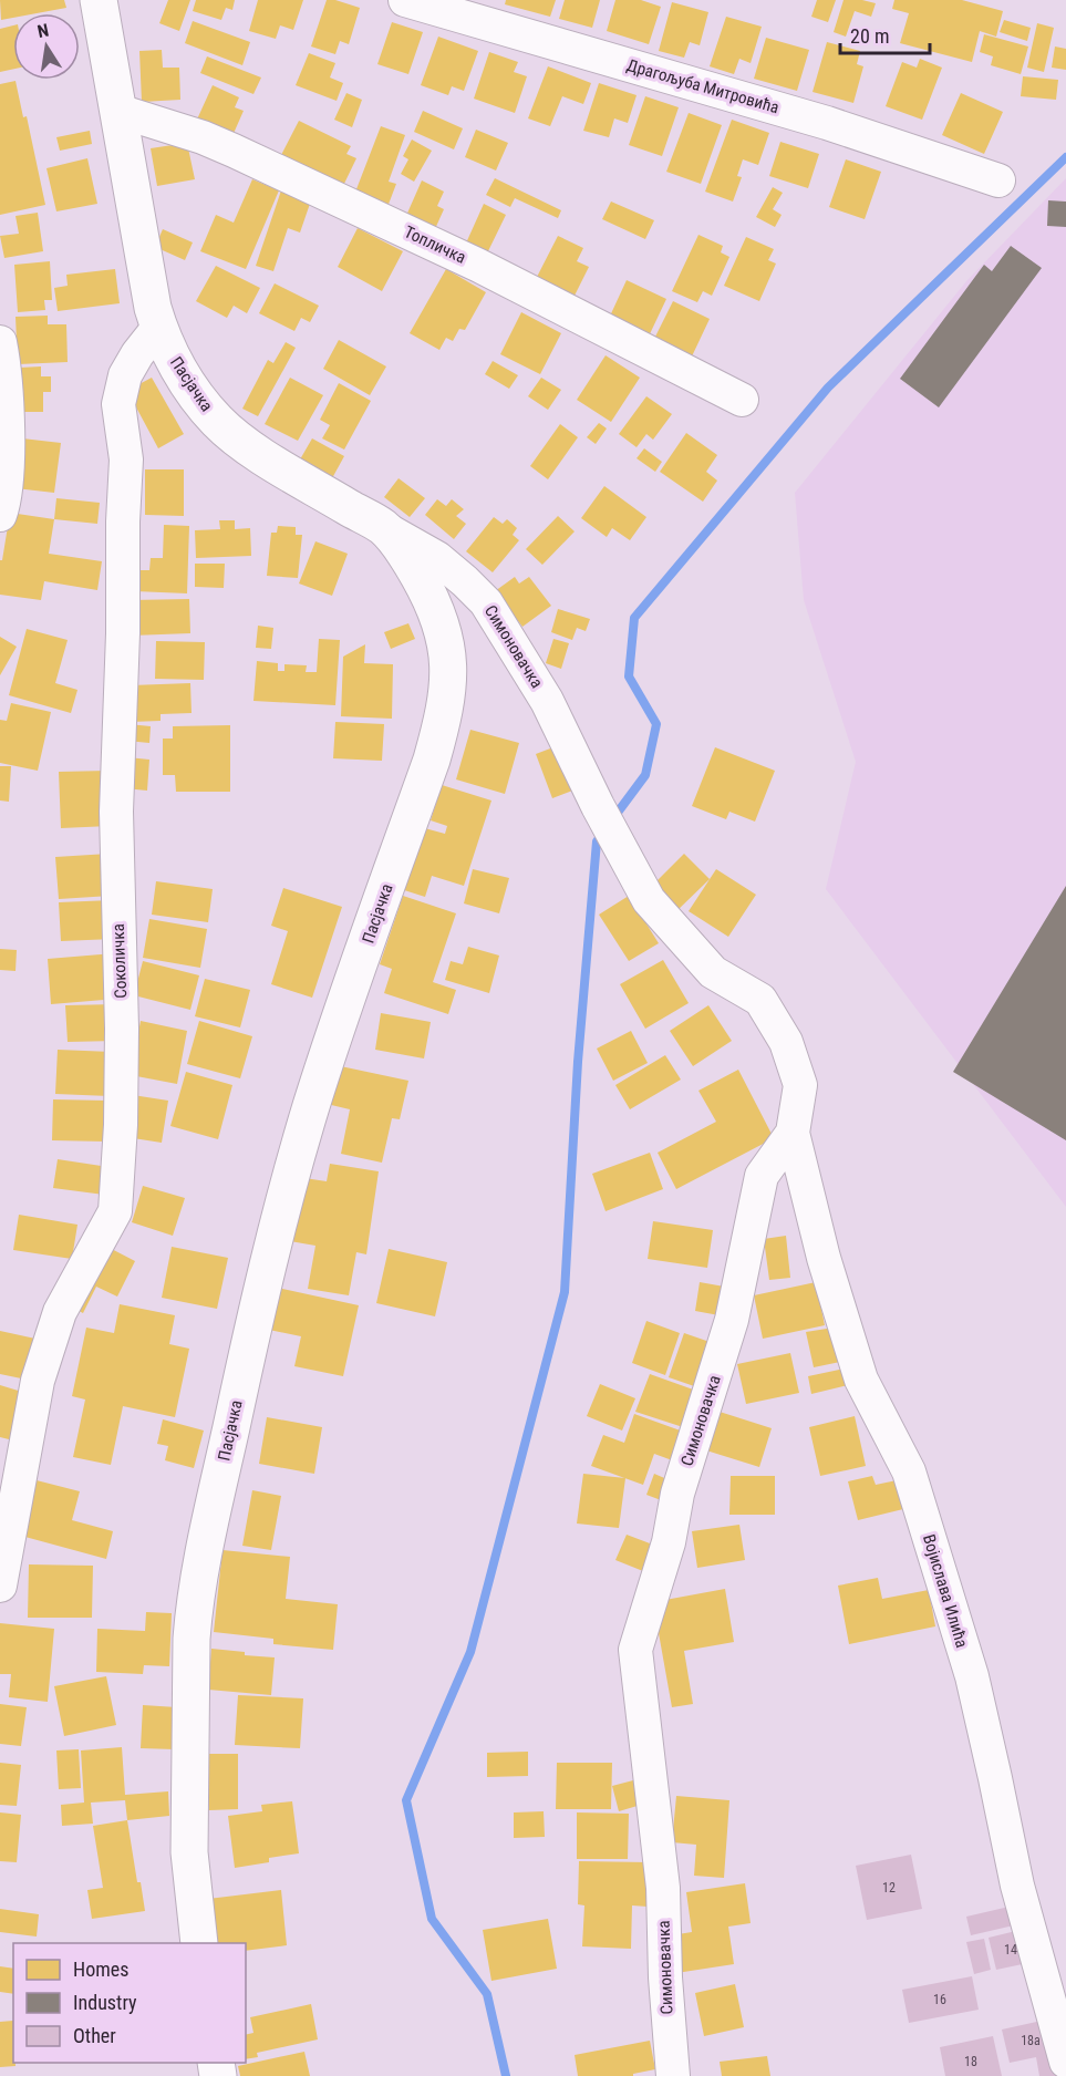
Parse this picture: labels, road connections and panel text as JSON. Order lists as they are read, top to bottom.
{
  "streets": {
    "main road": ["Пасјачка"],
    "street": [
      "Драгољуба Митровића",
      "Топличка",
      "Симоновачка",
      "Соколичка",
      "Војислава Илића"
    ]
  },
  "crossings": [
    ["Топличка", "Пасјачка"],
    ["Пасјачка", "Симоновачка"],
    ["Пасјачка", "Соколичка"],
    ["Симоновачка", "Војислава Илића"]
  ],
  "house_numbers": [
    "12",
    "14",
    "16",
    "18a",
    "18"
  ],
  "legend": ["Homes", "Industry", "Other"],
  "scale_bar": "20 m",
  "north": "top"
}
